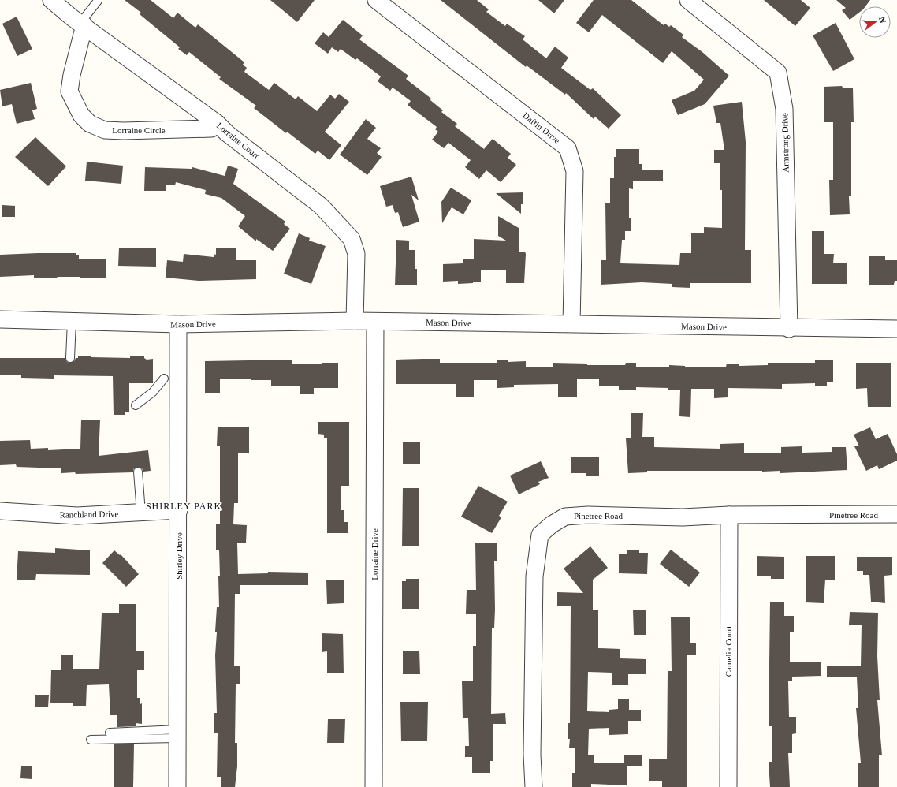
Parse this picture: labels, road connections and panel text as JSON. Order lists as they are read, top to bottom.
{
  "streets": {
    "street": [
      "Daffin Drive",
      "Lorraine Circle",
      "Lorraine Court",
      "Armstrong Drive",
      "Mason Drive",
      "Ranchland Drive",
      "Pinetree Road",
      "Lorraine Drive",
      "Shirley Drive",
      "Camelia Court"
    ]
  },
  "crossings": [
    ["Daffin Drive", "Mason Drive"],
    ["Lorraine Circle", "Lorraine Court"],
    ["Lorraine Court", "Mason Drive"],
    ["Armstrong Drive", "Mason Drive"],
    ["Mason Drive", "Lorraine Drive"],
    ["Mason Drive", "Shirley Drive"],
    ["Ranchland Drive", "Shirley Drive"],
    ["Pinetree Road", "Camelia Court"]
  ],
  "districts": ["SHIRLEY PARK"],
  "north": "right"
}
